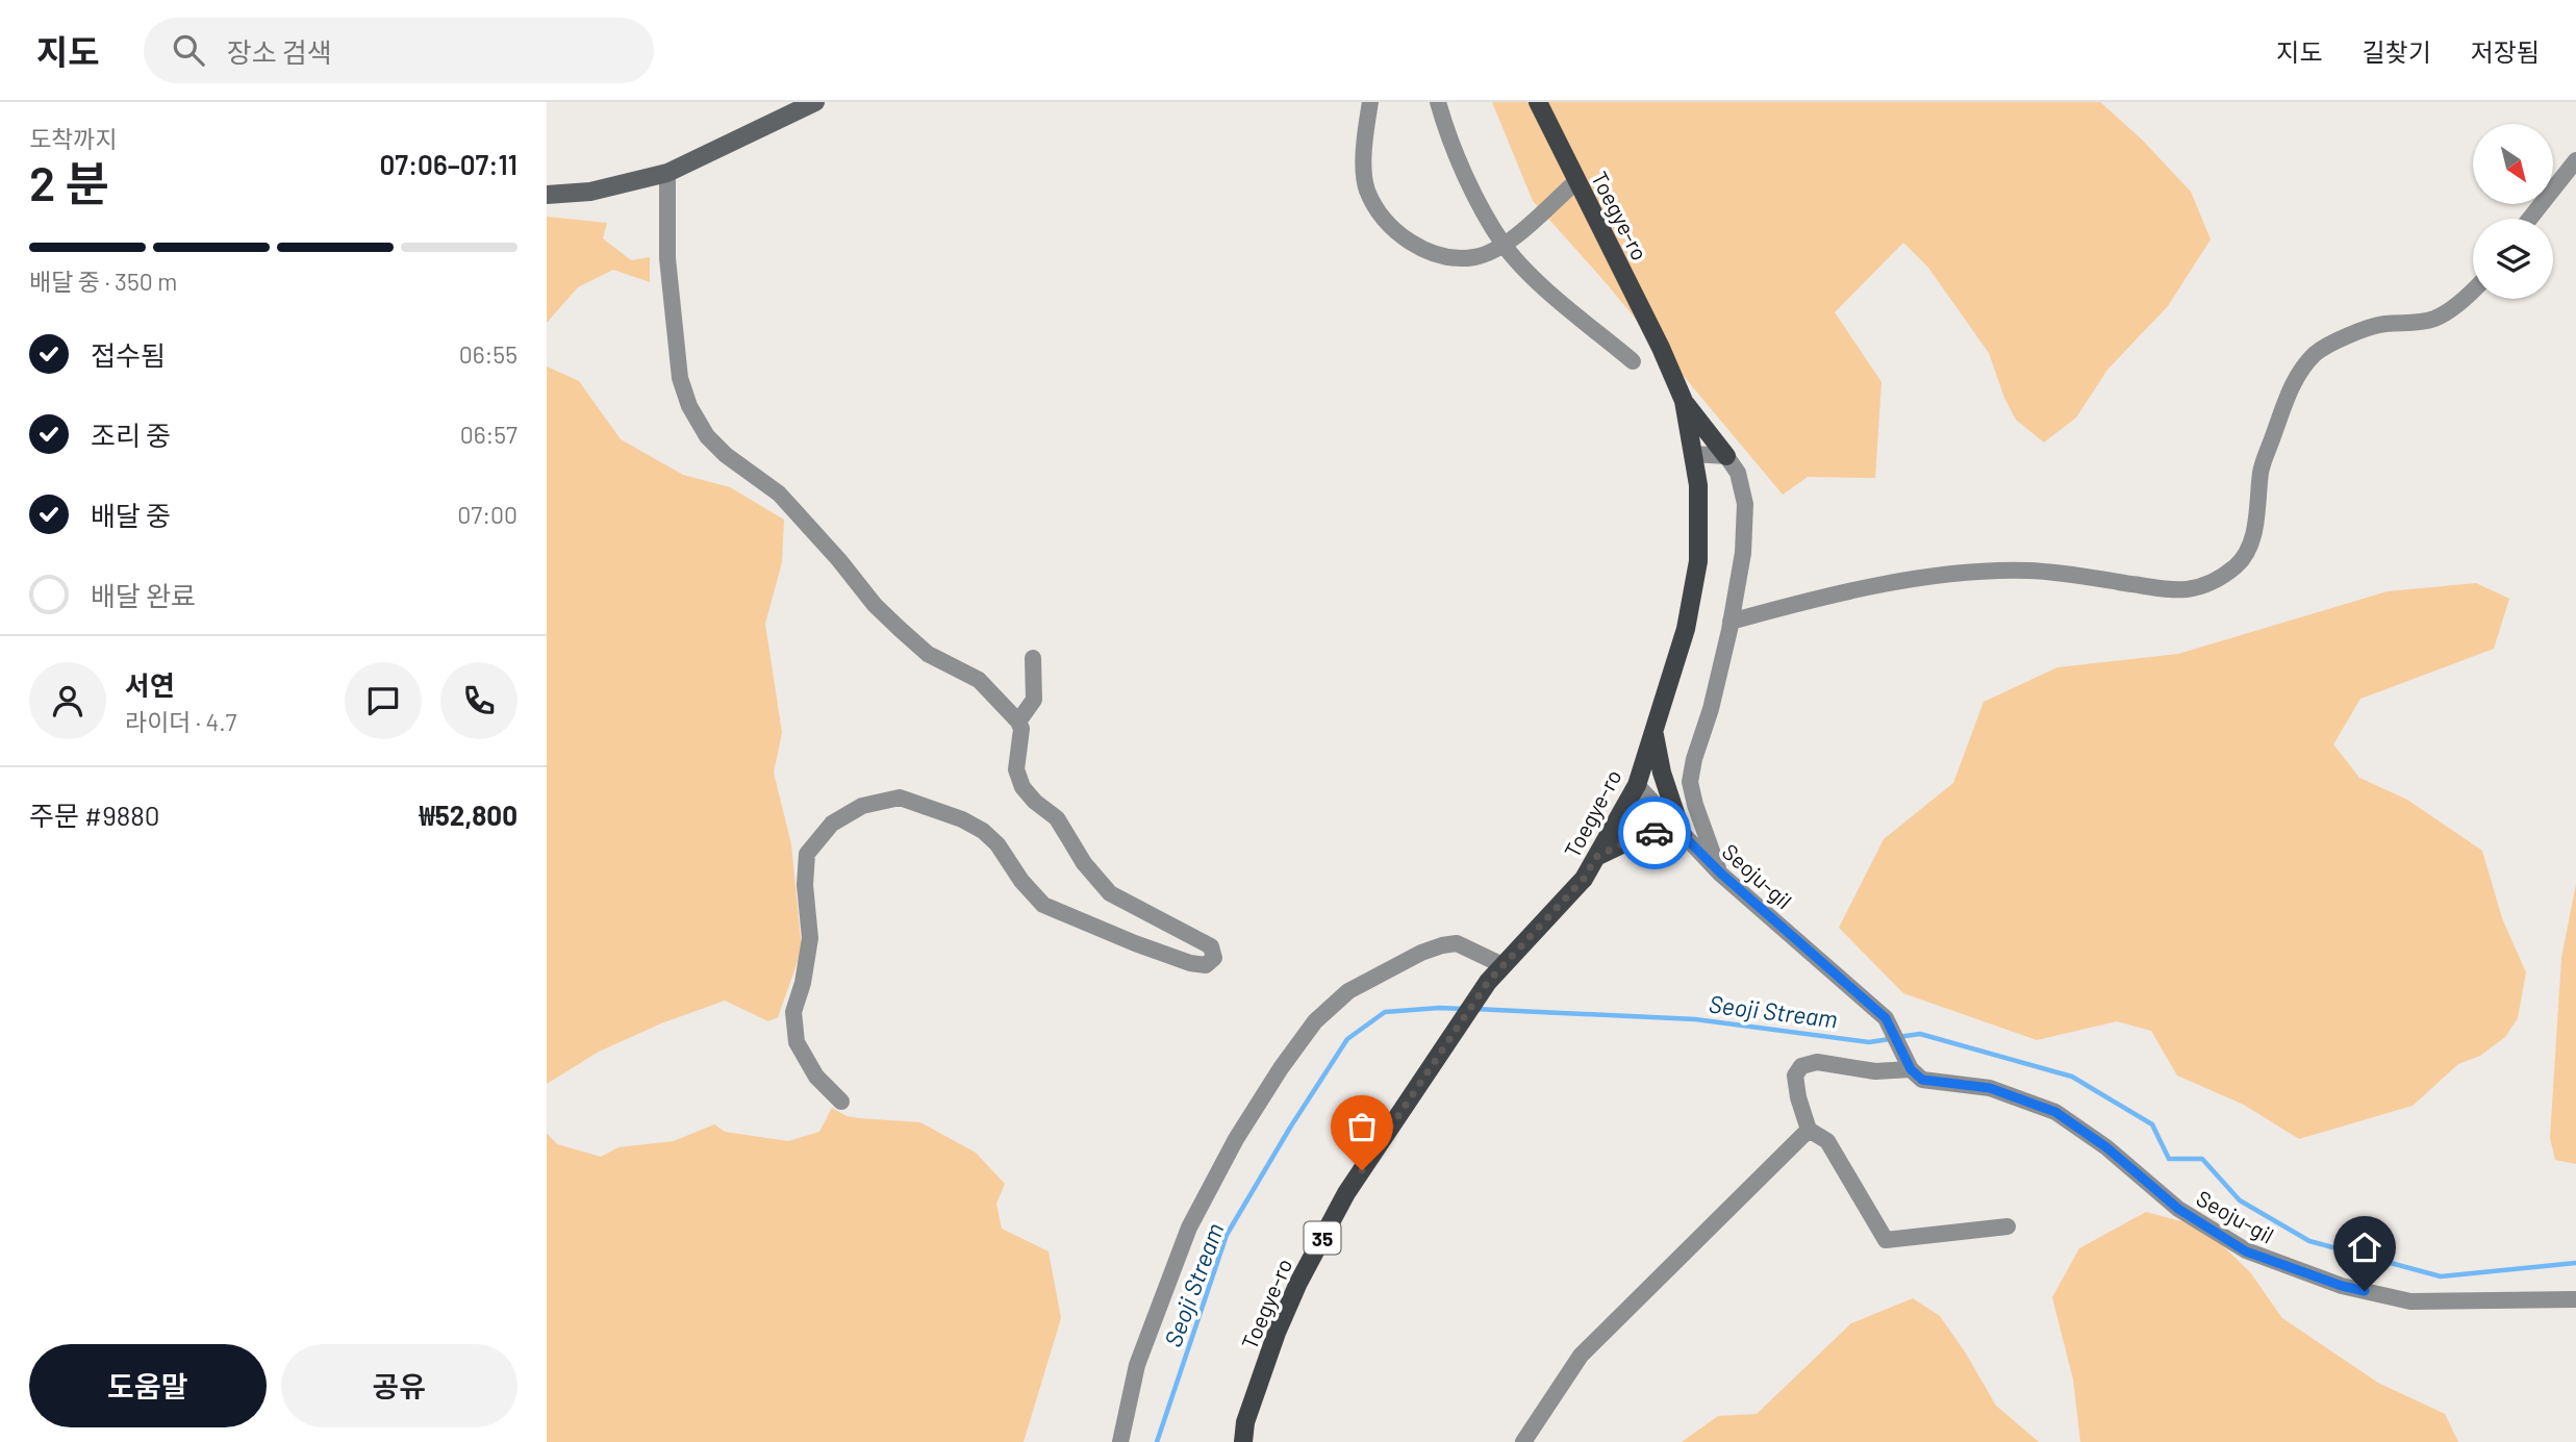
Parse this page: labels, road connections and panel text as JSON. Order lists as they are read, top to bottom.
{
  "streets": {
    "main road": ["Toegye-ro", "35"],
    "street": ["Seoju-gil"]
  },
  "crossings": [
    ["Toegye-ro", "Seoju-gil"]
  ],
  "water": ["Seoji Stream"],
  "north": "bottom right",
  "page": {
    "header": "지도",
    "search": "장소 검색",
    "nav": ["지도", "길찾기", "저장됨"],
    "heading": ["2 분", "도착까지", "07:06–07:11"],
    "panel": [
      "서연",
      "라이더 · 4.7",
      "주문 #9880",
      "₩52,800"
    ],
    "bar": "배달 중 · 350 m",
    "list": [
      ["접수됨", "06:55"],
      ["조리 중", "06:57"],
      ["배달 중", "07:00"],
      "배달 완료"
    ],
    "buttons": ["도움말", "공유"]
  }
}
